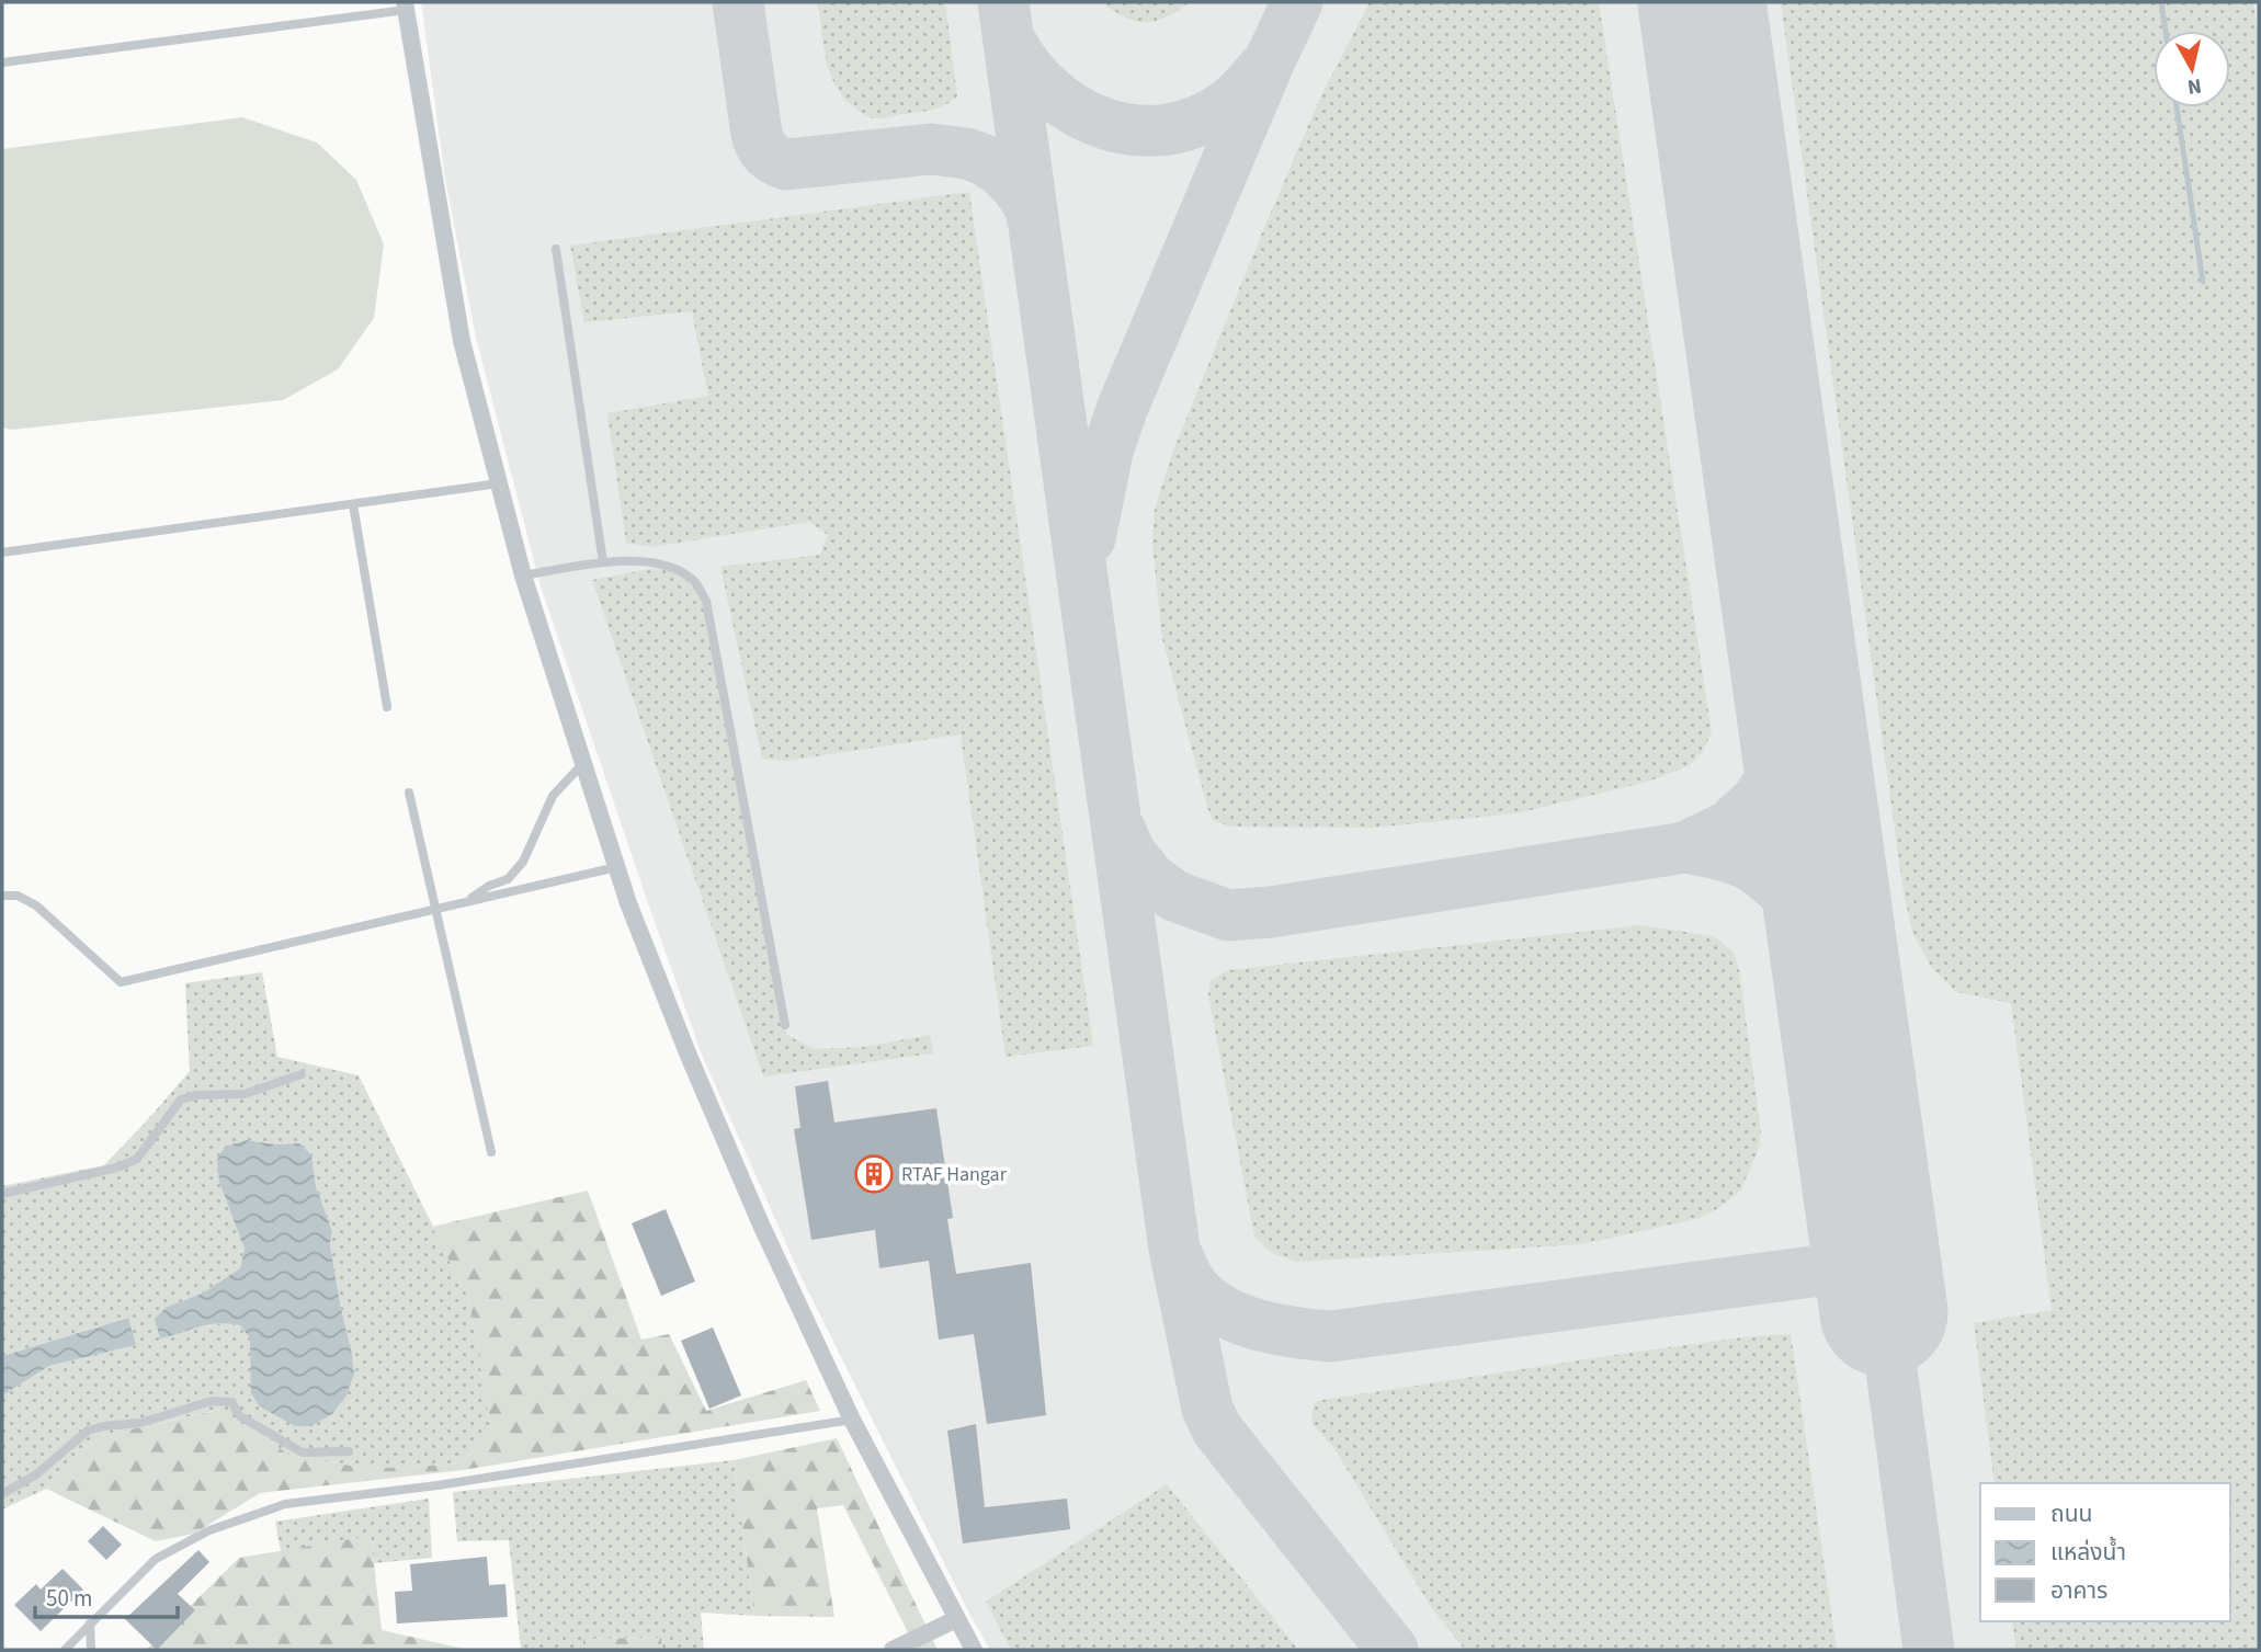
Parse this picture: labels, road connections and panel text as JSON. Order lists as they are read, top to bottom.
{
  "places": {
    "building": ["RTAF Hangar"]
  },
  "legend": ["ถนน", "แหล่งน้ำ", "อาคาร"],
  "scale_bar": "50 m",
  "north": "bottom"
}
